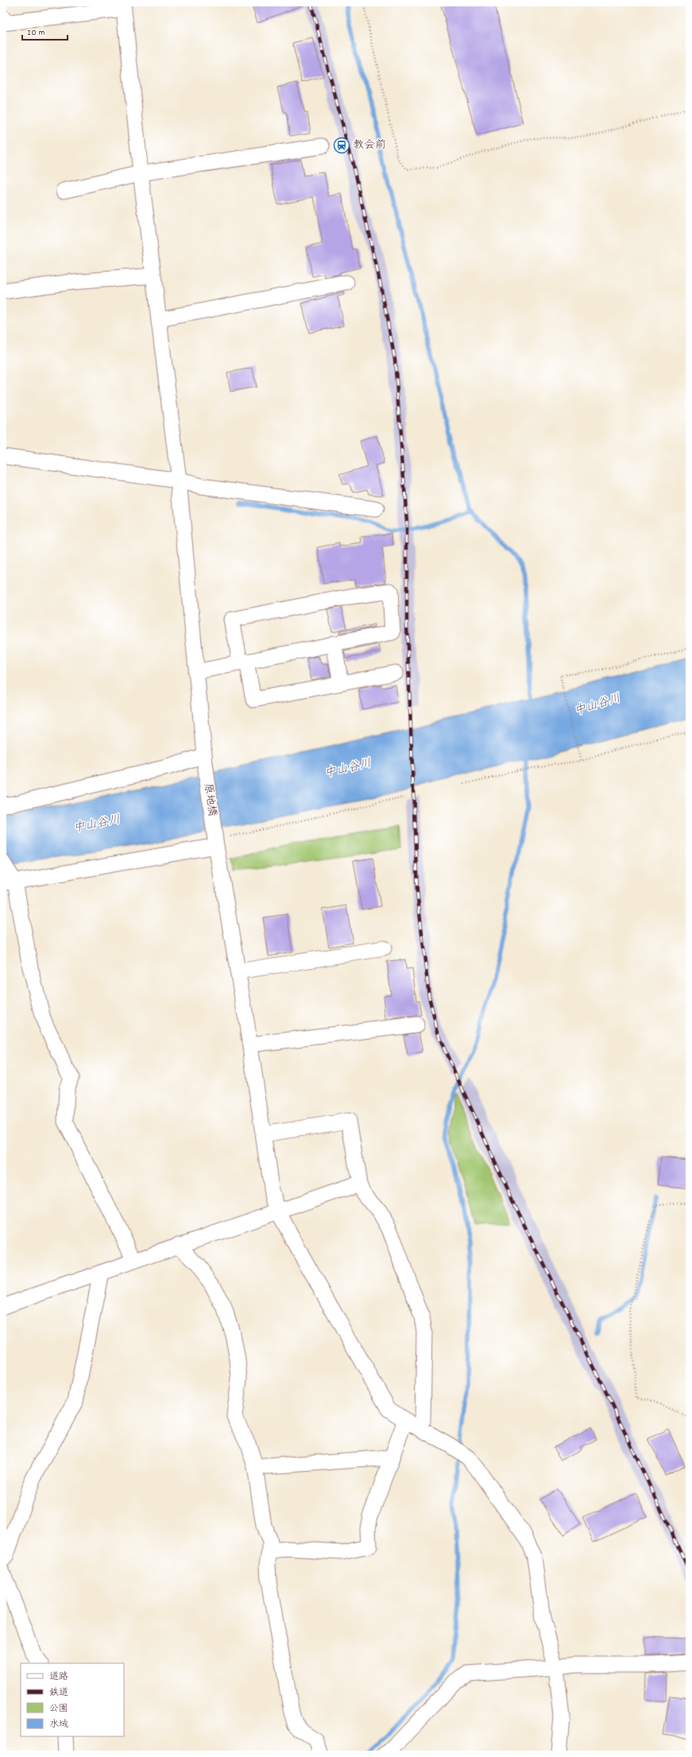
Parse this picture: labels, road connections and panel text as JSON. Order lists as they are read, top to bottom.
{
  "streets": {
    "street": ["原地橋"]
  },
  "water": ["中山谷川"],
  "places": {
    "station": ["教会前"]
  },
  "legend": [
    "道路",
    "鉄道",
    "公園",
    "水域"
  ],
  "scale_bar": "20 m"
}
